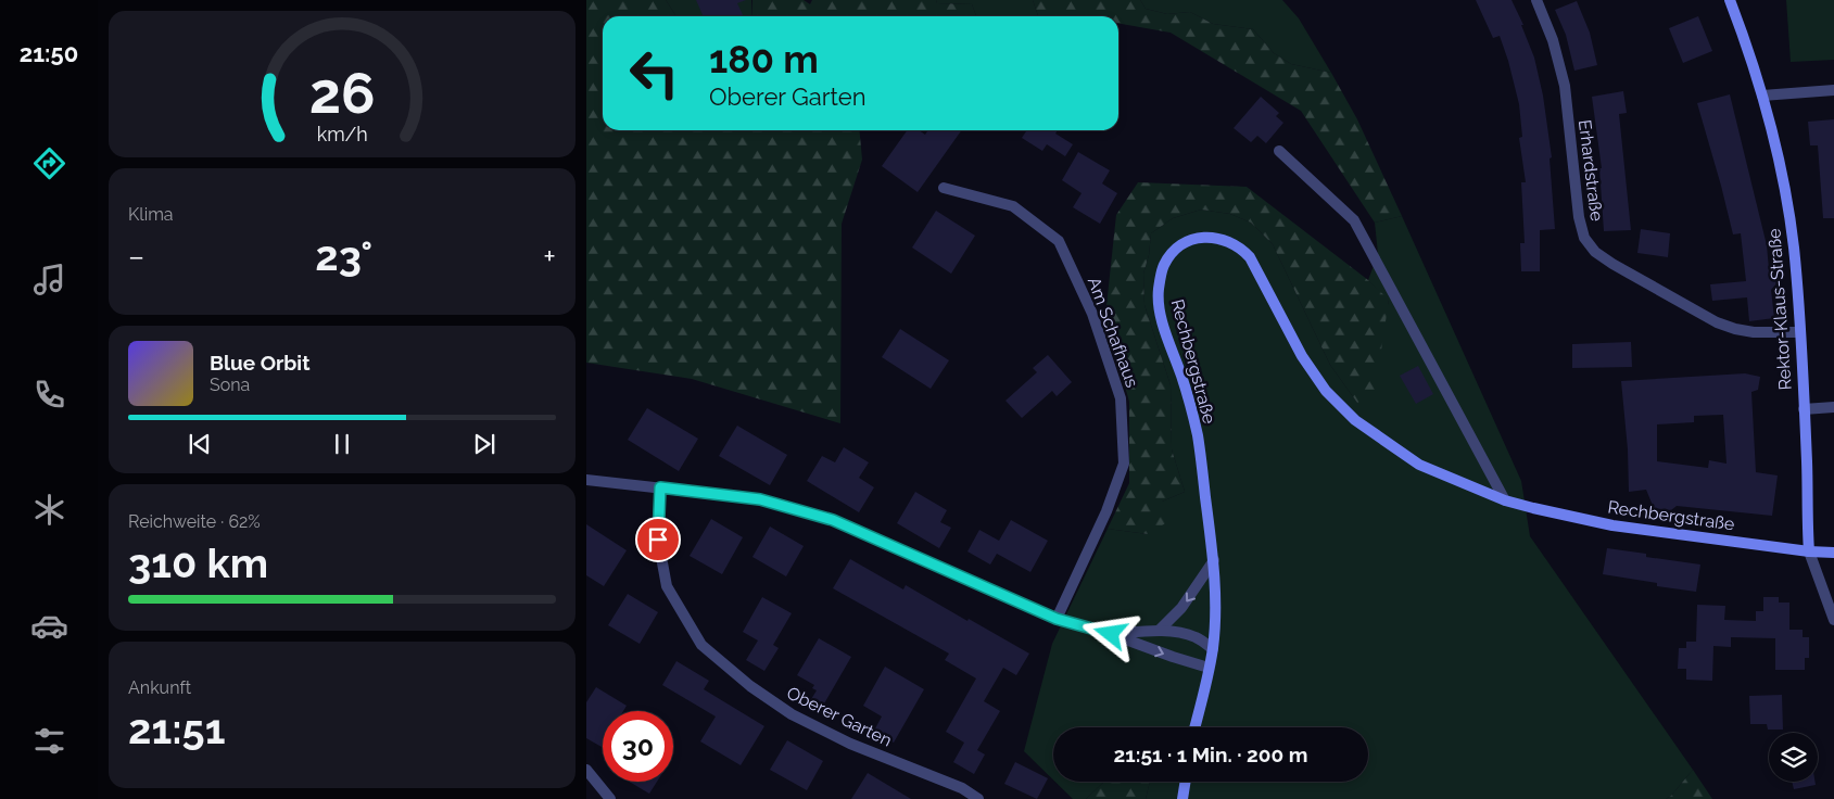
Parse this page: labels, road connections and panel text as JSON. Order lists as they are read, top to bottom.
{
  "streets": {
    "main road": ["Rektor-Klaus-Straße", "Rechbergstraße"],
    "street": ["Erhardstraße", "Am Schafhaus", "Oberer Garten"]
  },
  "crossings": [
    ["Erhardstraße", "Rektor-Klaus-Straße"],
    ["Rektor-Klaus-Straße", "Rechbergstraße"]
  ],
  "page": {
    "tabs": "21:50",
    "turn": ["180 m", "Oberer Garten"],
    "tile": [
      "Klima",
      ["Reichweite · 62%", "310 km"],
      ["Ankunft", "21:51"]
    ],
    "heat": ["−", "23°", "+"],
    "song": ["Blue Orbit", "Sona"],
    "limit": "30",
    "trip": "21:51 · 1 Min. · 200 m",
    "gauge": ["26", "km/h"]
  }
}
